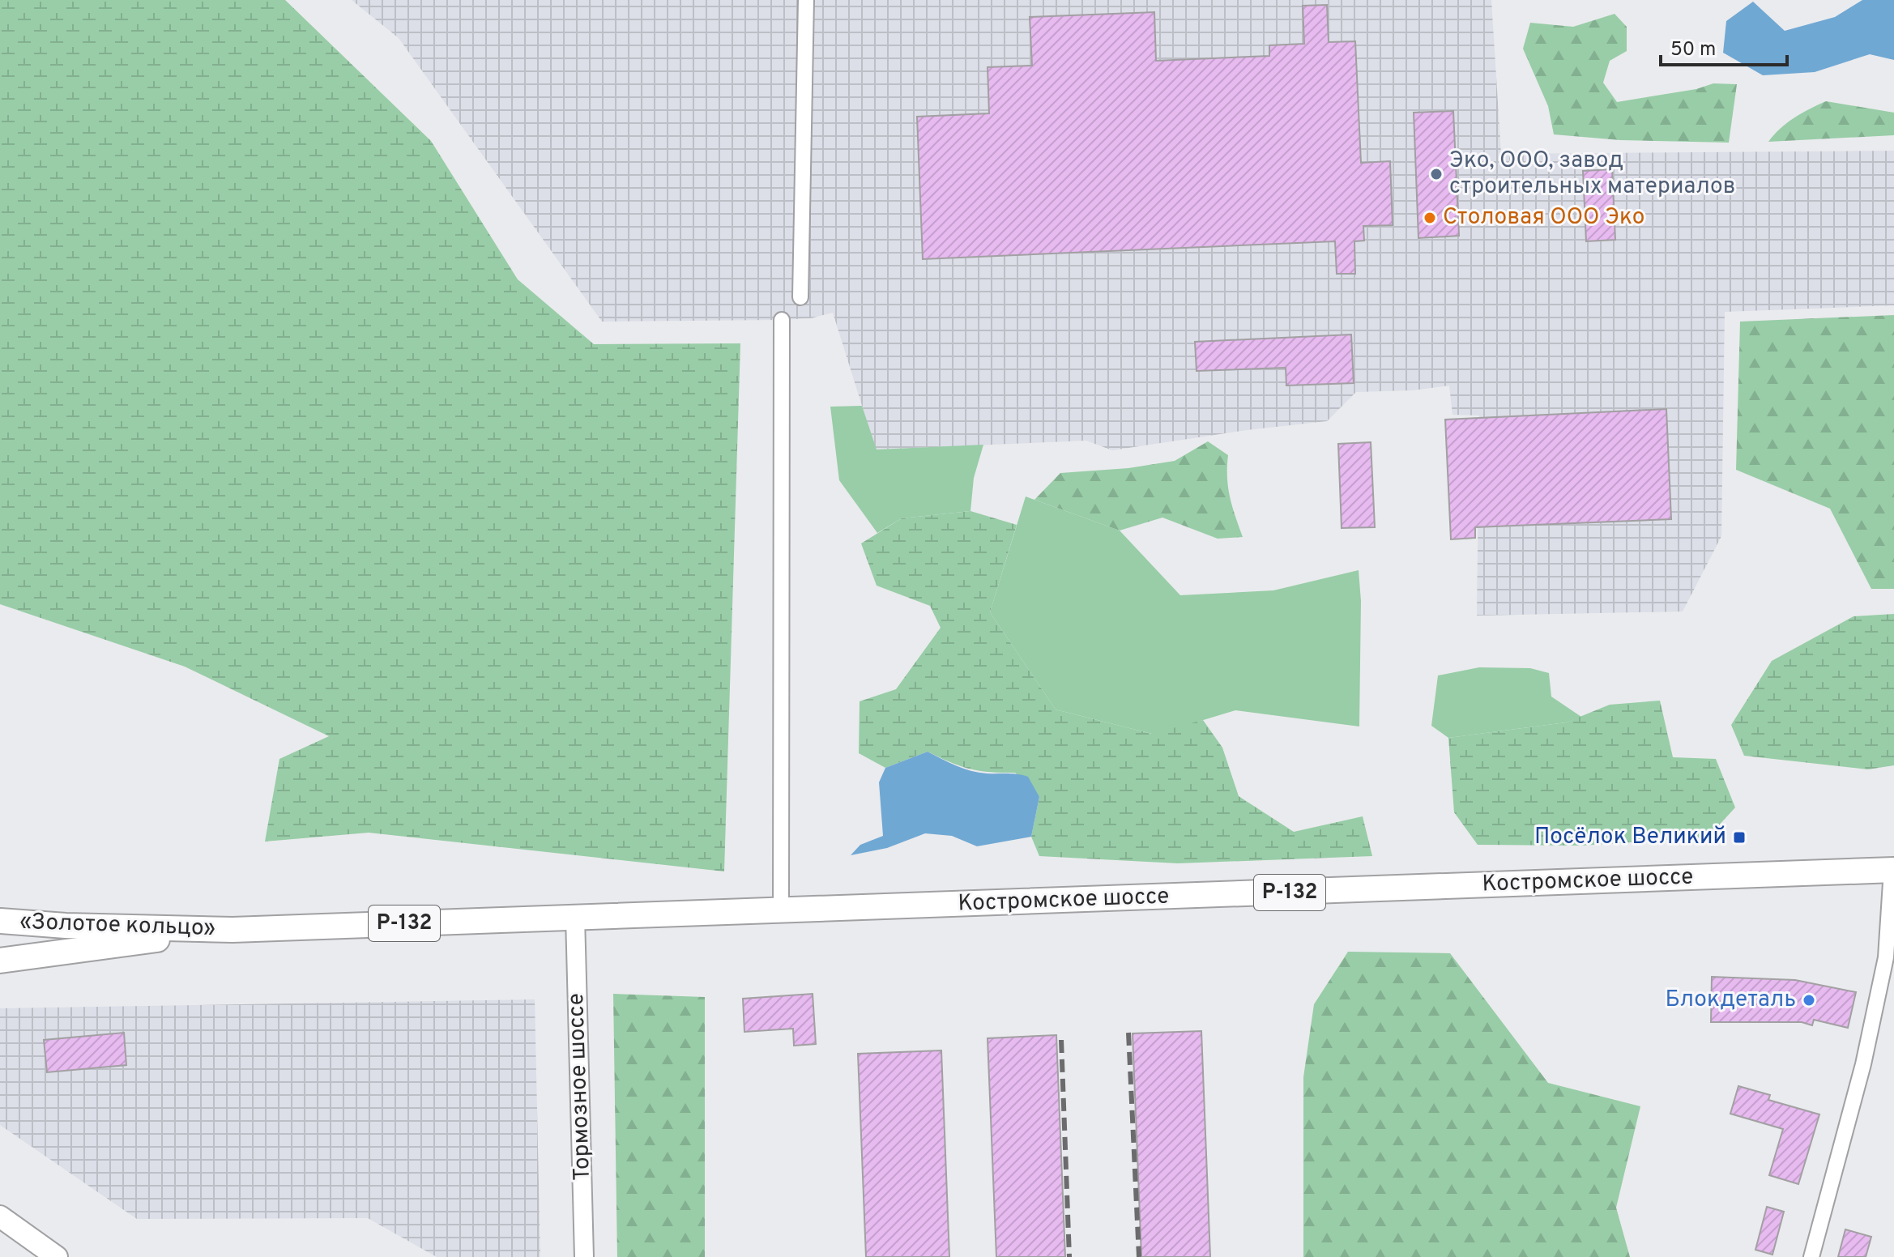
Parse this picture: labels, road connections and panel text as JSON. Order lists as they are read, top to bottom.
{
  "streets": {
    "highway": ["Костромское шоссе", "Р-132", "«Золотое кольцо»"],
    "street": ["Тормозное шоссе"]
  },
  "crossings": [
    ["Костромское шоссе", "«Золотое кольцо»"],
    ["Костромское шоссе", "Тормозное шоссе"]
  ],
  "places": {
    "other": ["Эко, ООО, завод строительных материалов", "Столовая ООО Эко", "Блокдеталь"],
    "transit": ["Посёлок Великий"]
  },
  "scale_bar": "50 m"
}
